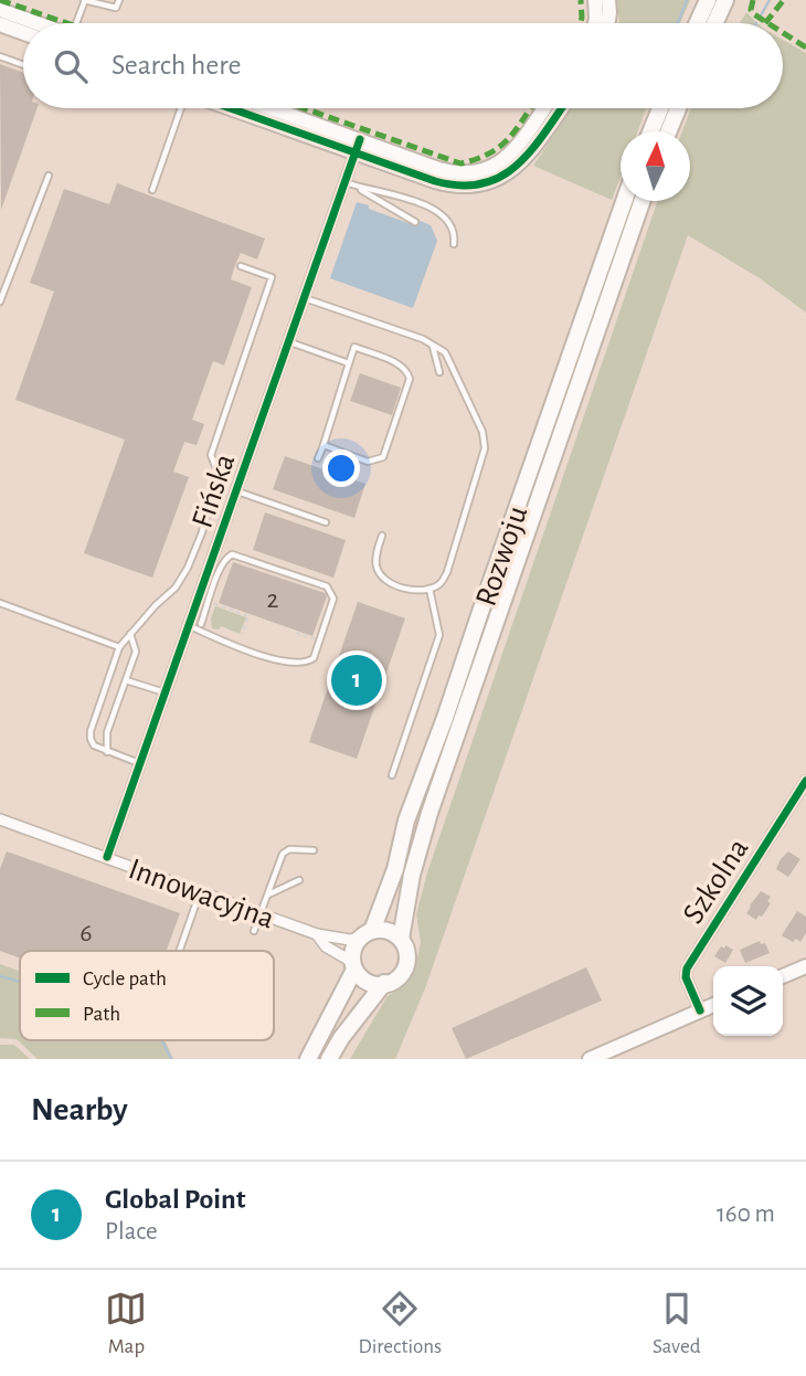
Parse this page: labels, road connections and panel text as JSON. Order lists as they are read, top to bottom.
{
  "streets": {
    "main road": ["Rozwoju"],
    "street": ["Fińska", "Szkolna", "Innowacyjna"]
  },
  "crossings": [
    ["Fińska", "Innowacyjna"],
    ["Rozwoju", "Innowacyjna"]
  ],
  "house_numbers": ["2", "6"],
  "legend": ["Cycle path", "Path"],
  "north": "top",
  "page": {
    "search": "Search here",
    "pins": "1",
    "heading": "Nearby",
    "list": [
      {
        "mark": "1",
        "name": "Global Point",
        "note": "Place",
        "value": "160 m"
      }
    ],
    "nav": ["Map", "Directions", "Saved"]
  }
}
